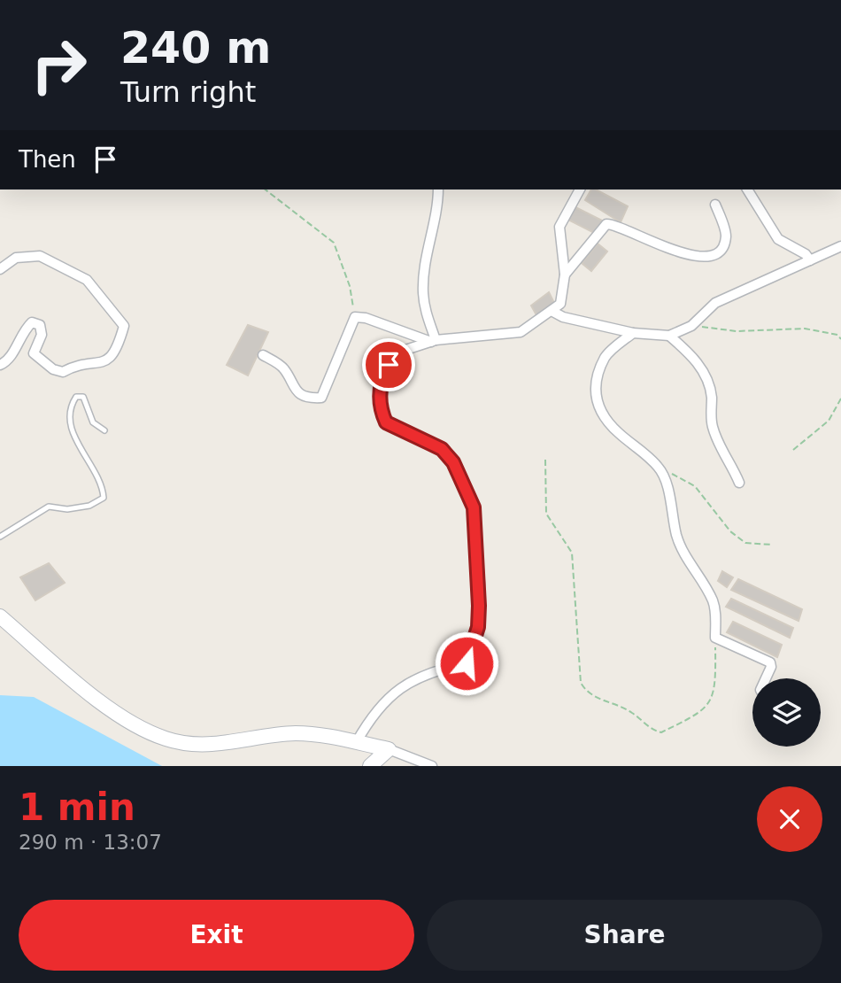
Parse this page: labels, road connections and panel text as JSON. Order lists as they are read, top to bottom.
{
  "page": {
    "turn": ["240 m", "Turn right"],
    "then": "Then",
    "heading": ["1 min", "290 m · 13:07"],
    "buttons": ["Exit", "Share"]
  }
}
